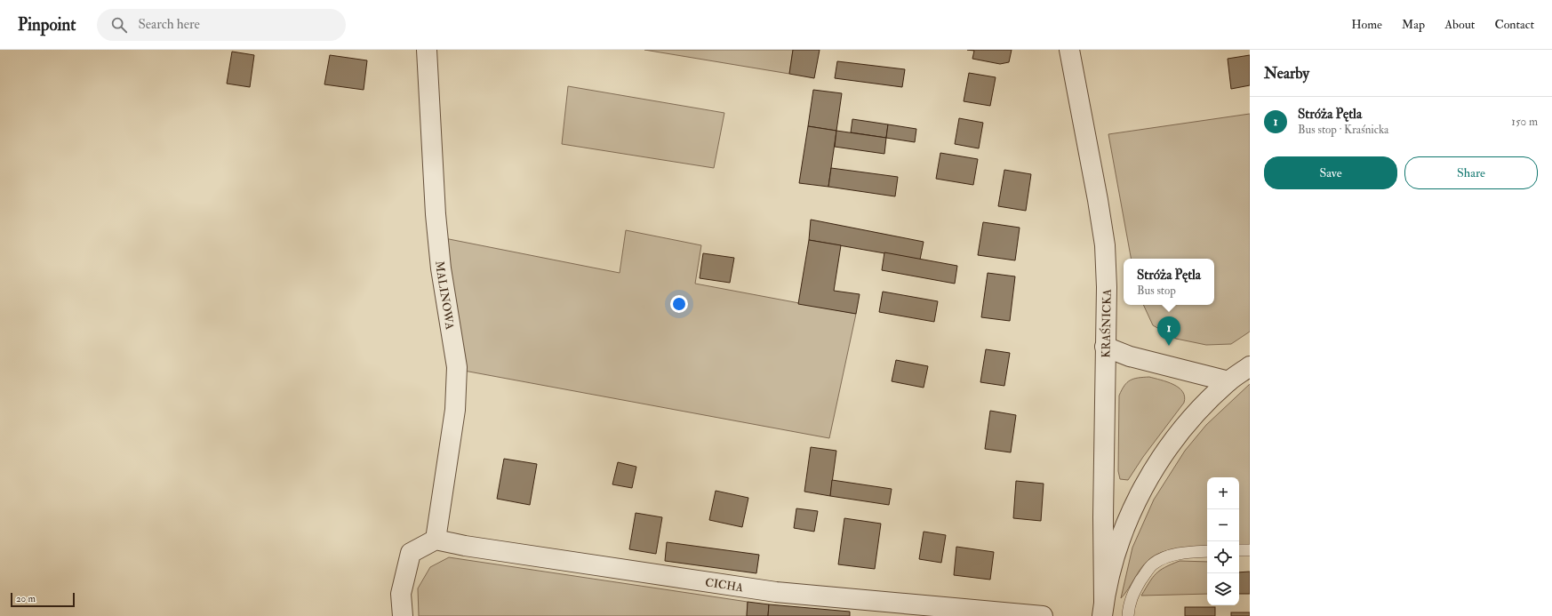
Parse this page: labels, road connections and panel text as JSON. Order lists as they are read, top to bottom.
{
  "streets": {
    "street": ["MALINOWA", "KRAŚNICKA", "CICHA"]
  },
  "crossings": [
    ["MALINOWA", "CICHA"]
  ],
  "scale_bar": "20 m",
  "page": {
    "header": "Pinpoint",
    "search": "Search here",
    "nav": [
      "Home",
      "Map",
      "About",
      "Contact"
    ],
    "heading": "Nearby",
    "list": [
      {
        "mark": "1",
        "name": "Stróża Pętla",
        "note": "Bus stop · Kraśnicka",
        "value": "150 m"
      }
    ],
    "buttons": ["Save", "Share"],
    "popup": ["Stróża Pętla", "Bus stop"],
    "pins": "1",
    "map_buttons": ["+", "−"],
    "scale": "20 m"
  }
}
